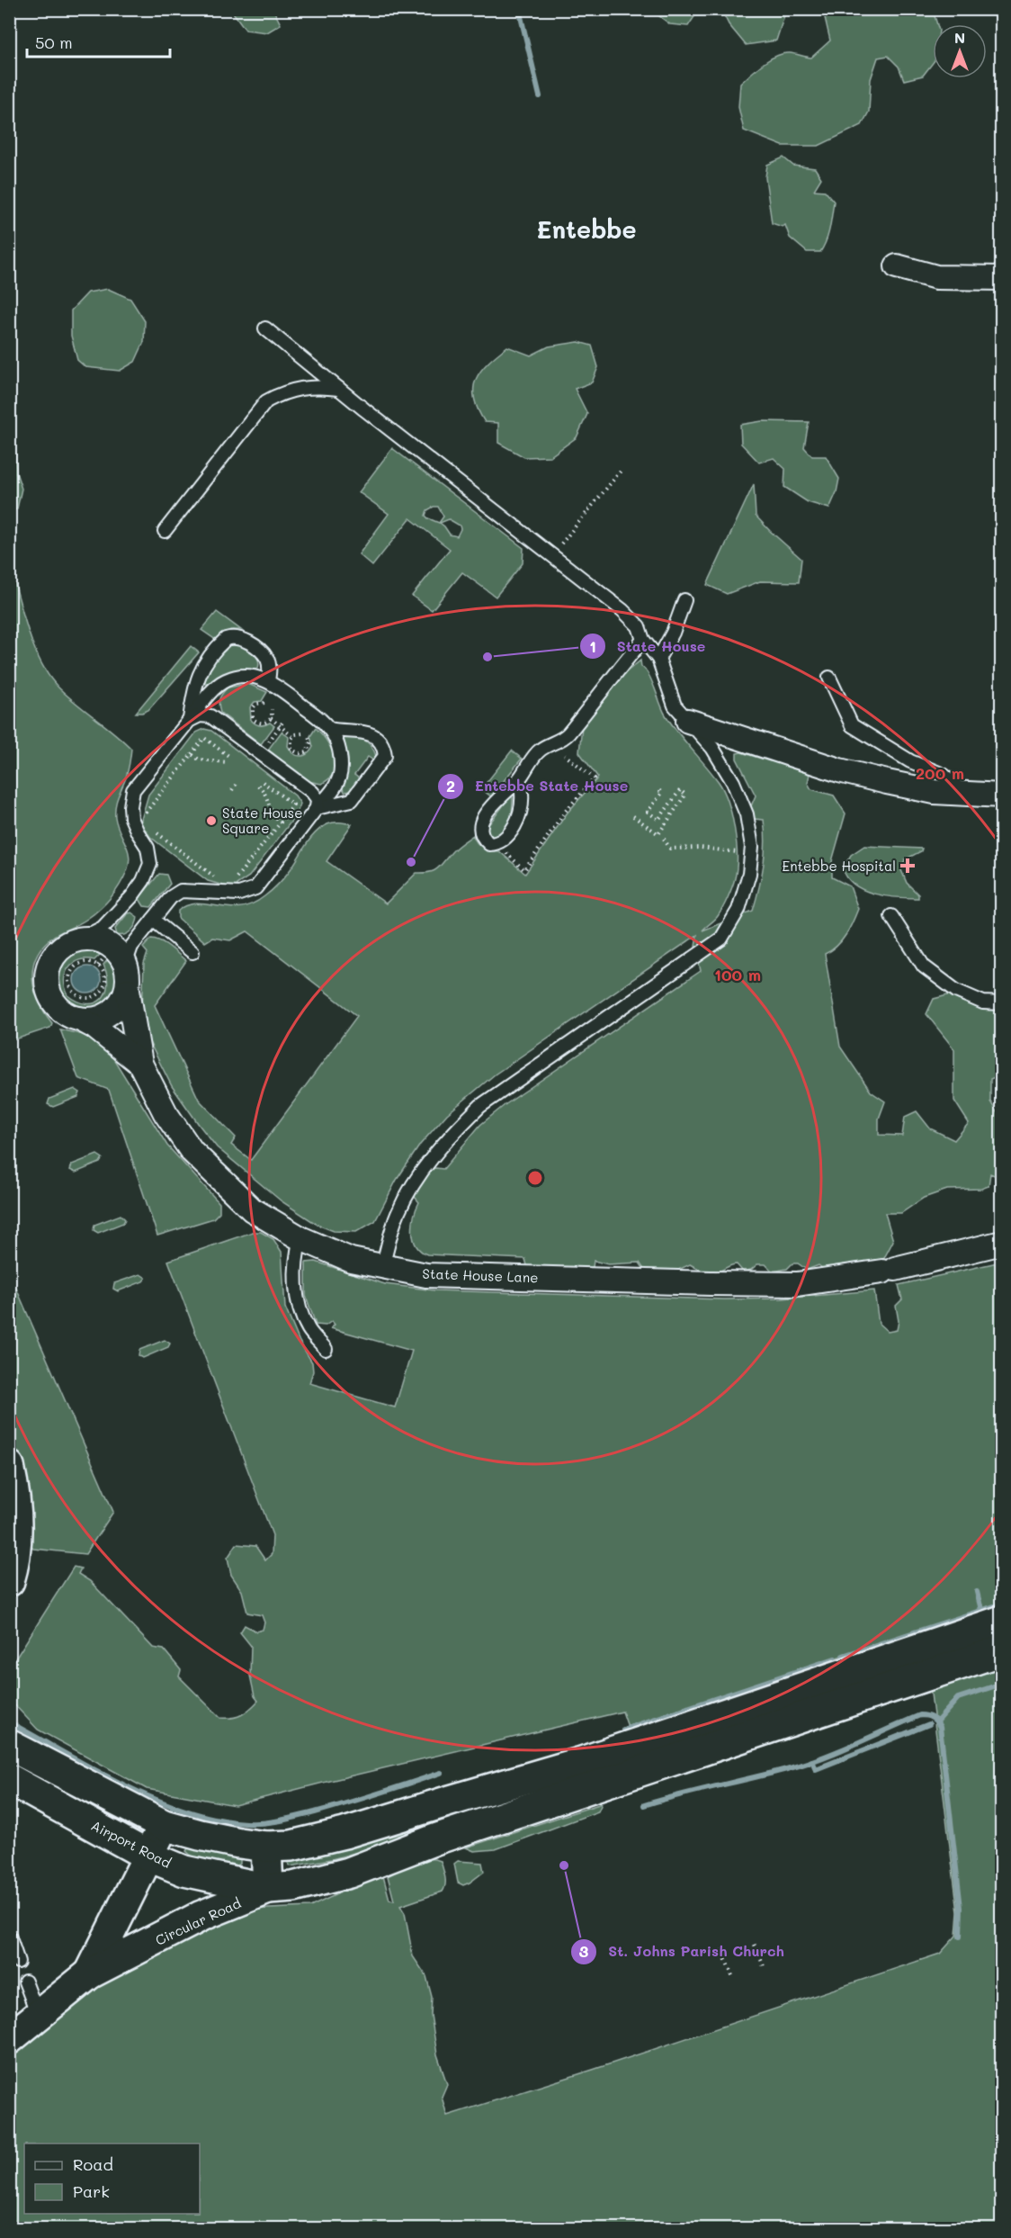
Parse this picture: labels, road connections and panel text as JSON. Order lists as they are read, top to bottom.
{
  "streets": {
    "main road": ["Airport Road", "Circular Road"],
    "street": ["State House Lane"]
  },
  "crossings": [
    ["Airport Road", "Circular Road"]
  ],
  "districts": ["Entebbe"],
  "places": {
    "other": [
      "State House",
      "State House Square",
      "Entebbe State House",
      "St. Johns Parish Church"
    ],
    "health": ["Entebbe Hospital"]
  },
  "legend": ["Road", "Park"],
  "scale_bar": "50 m",
  "north": "top",
  "rings": ["200 m", "100 m"]
}
